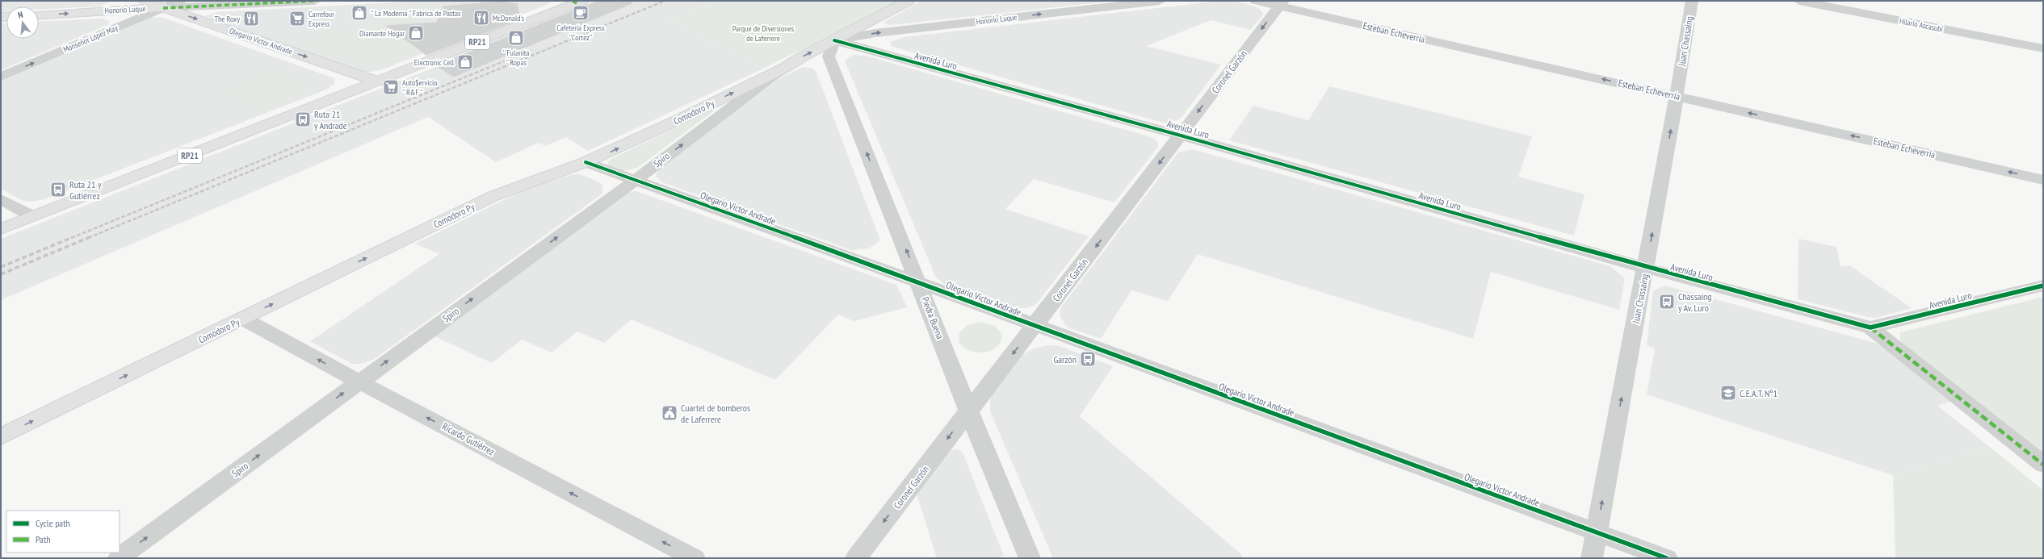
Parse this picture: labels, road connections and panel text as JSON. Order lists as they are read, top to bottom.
{
  "streets": {
    "main road": [
      "Honorio Luque",
      "Olegario Victor Andrade",
      "RP21",
      "Comodoro Py"
    ],
    "street": [
      "Hilario Ascasubi",
      "Esteban Echeverría",
      "Monseñor López May",
      "Juan Chassaing",
      "Avenida Luro",
      "Coronel Garzón",
      "Spiro",
      "Piedra Buena",
      "Ricardo Gutiérrez"
    ]
  },
  "crossings": [
    ["Honorio Luque", "Monseñor López May"],
    ["Honorio Luque", "Olegario Victor Andrade"],
    ["Honorio Luque", "Avenida Luro"],
    ["Honorio Luque", "Comodoro Py"],
    ["Honorio Luque", "Piedra Buena"],
    ["Esteban Echeverría", "Juan Chassaing"],
    ["Esteban Echeverría", "Coronel Garzón"],
    ["Monseñor López May", "Olegario Victor Andrade"],
    ["Olegario Victor Andrade", "Juan Chassaing"],
    ["Olegario Victor Andrade", "RP21"],
    ["Olegario Victor Andrade", "Coronel Garzón"],
    ["Olegario Victor Andrade", "Comodoro Py"],
    ["Olegario Victor Andrade", "Spiro"],
    ["Olegario Victor Andrade", "Piedra Buena"],
    ["Juan Chassaing", "Avenida Luro"],
    ["Avenida Luro", "Coronel Garzón"],
    ["Avenida Luro", "Comodoro Py"],
    ["Avenida Luro", "Piedra Buena"],
    ["Coronel Garzón", "Piedra Buena"],
    ["Comodoro Py", "Spiro"],
    ["Comodoro Py", "Piedra Buena"],
    ["Comodoro Py", "Ricardo Gutiérrez"],
    ["Spiro", "Ricardo Gutiérrez"]
  ],
  "one_way": [
    "Honorio Luque",
    "Esteban Echeverría",
    "Monseñor López May",
    "Juan Chassaing",
    "Coronel Garzón",
    "Spiro",
    "Piedra Buena",
    "Ricardo Gutiérrez"
  ],
  "parks": ["Parque de Diversiones de Laferrere"],
  "places": {
    "shop": [
      "'' La Moderna '' Fabrica de Pastas",
      "Diamante Hogar",
      "'' Fulanita '' Ropas",
      "Electronic Cell"
    ],
    "cafe": ["Cafetería Express ''Cortez''"],
    "restaurant": ["McDonald's", "The Roxy"],
    "supermarket": ["Carrefour Express", "Auto$ervicio '' R&F ''"],
    "bus stop": [
      "Ruta 21 y Andrade",
      "Ruta 21 y Gutiérrez",
      "Chassaing y Av. Luro",
      "Garzón"
    ],
    "school or university": ["C.E.A.T. Nº1"],
    "public building": ["Cuartel de bomberos de Laferrere"]
  },
  "legend": ["Cycle path", "Path"],
  "north": "top"
}
